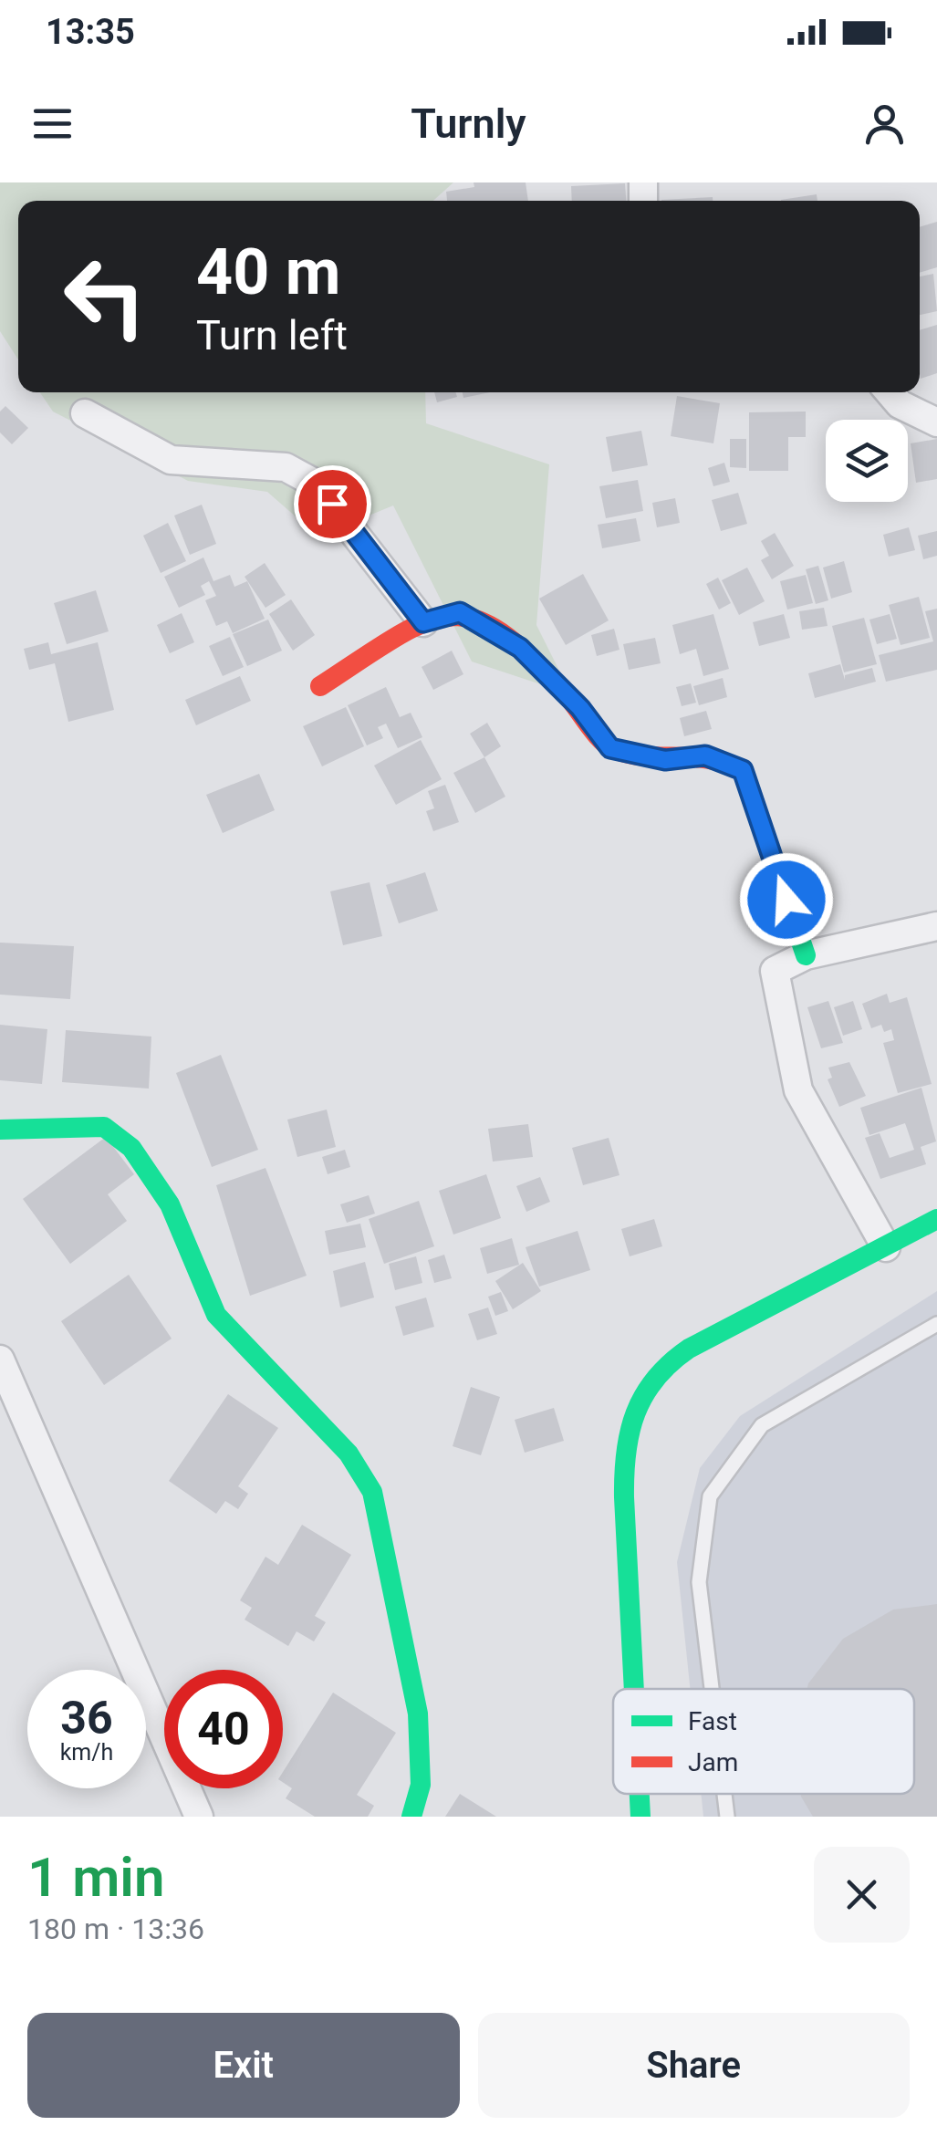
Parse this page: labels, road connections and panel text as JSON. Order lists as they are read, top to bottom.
{
  "legend": ["Fast", "Jam"],
  "page": {
    "status": "13:35",
    "header": "Turnly",
    "turn": ["40 m", "Turn left"],
    "speed": "36 km/h",
    "limit": "40",
    "heading": ["1 min", "180 m · 13:36"],
    "buttons": ["Exit", "Share"]
  }
}
